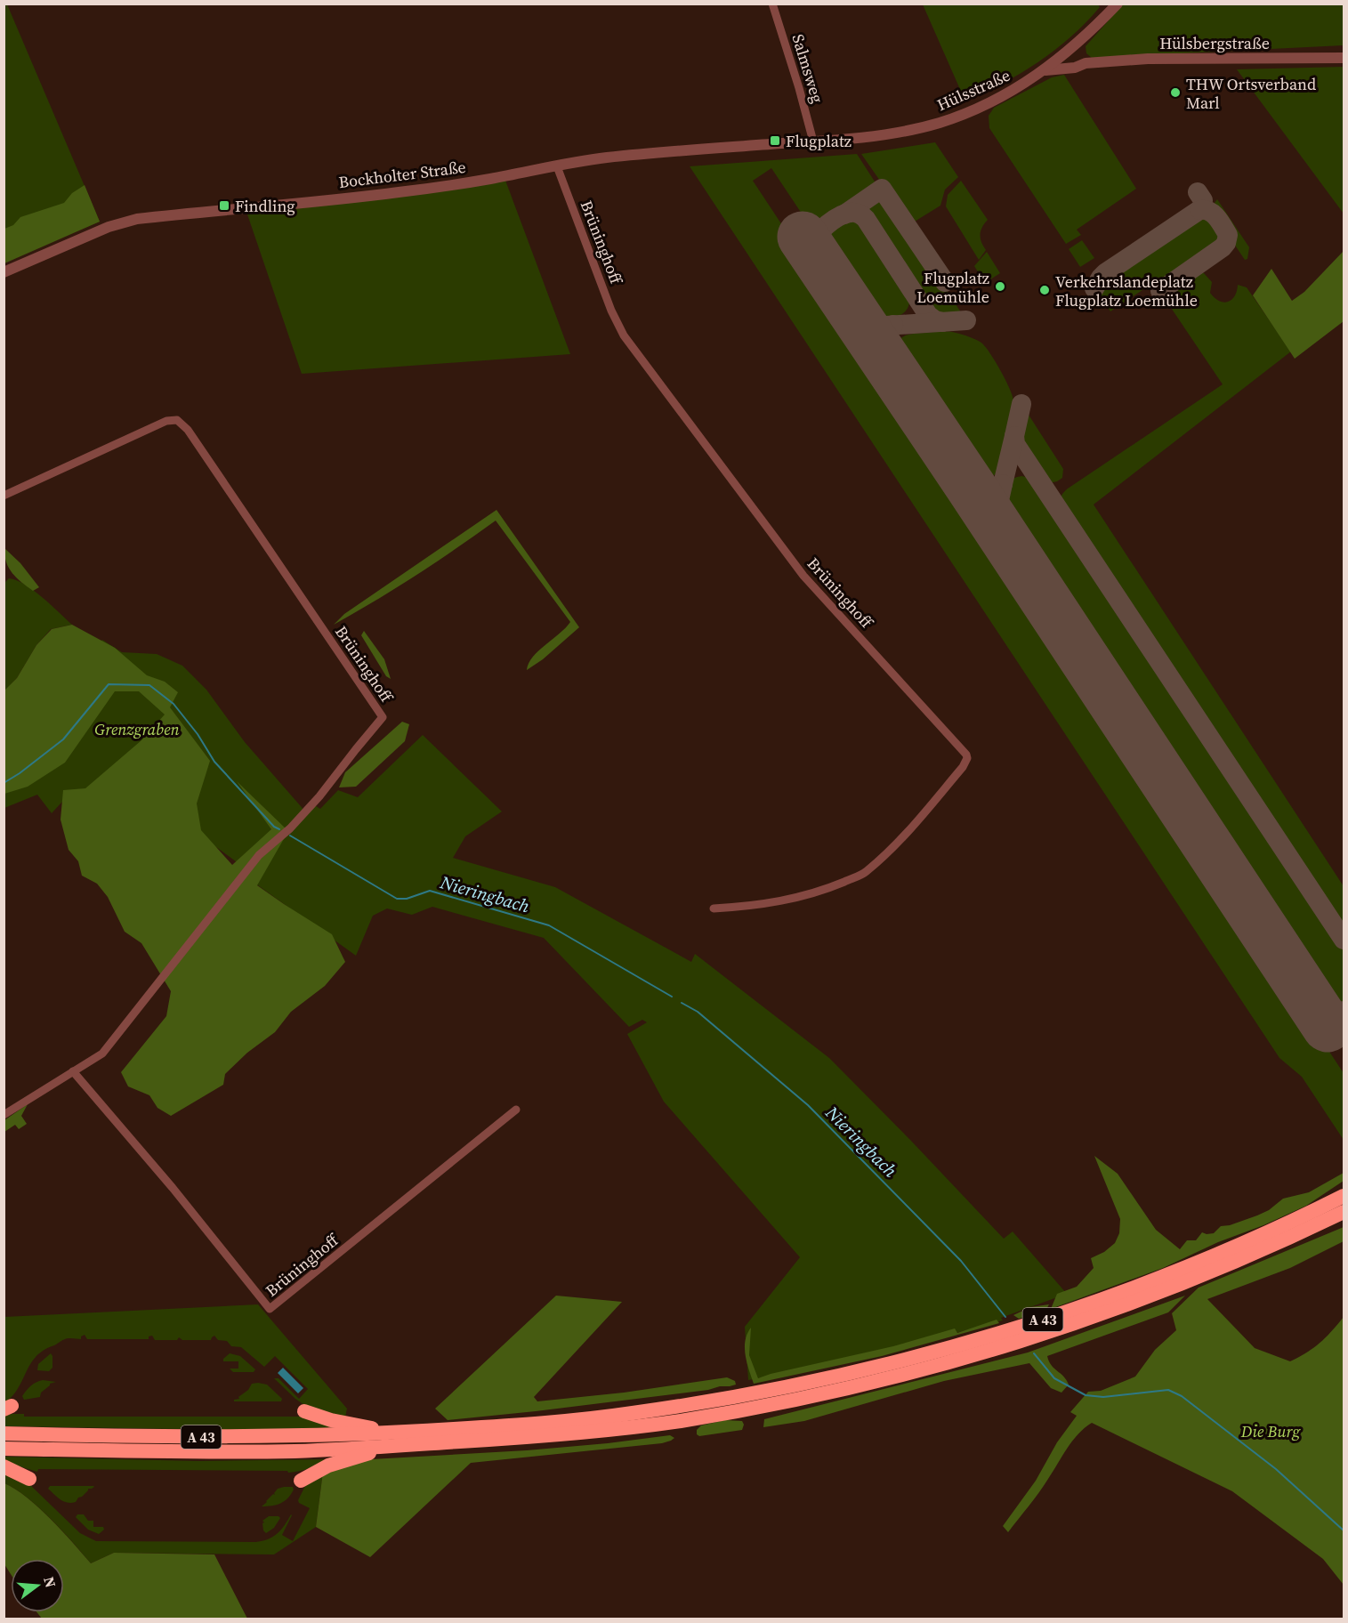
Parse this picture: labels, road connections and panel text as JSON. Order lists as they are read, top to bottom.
{
  "streets": {
    "highway": ["A 43"],
    "street": [
      "Hülsbergstraße",
      "Salmsweg",
      "Hülsstraße",
      "Bockholter Straße",
      "Brüninghoff"
    ]
  },
  "crossings": [
    ["Hülsbergstraße", "Hülsstraße"],
    ["Salmsweg", "Hülsstraße"],
    ["Salmsweg", "Bockholter Straße"],
    ["Hülsstraße", "Bockholter Straße"],
    ["Bockholter Straße", "Brüninghoff"]
  ],
  "water": ["Nieringbach"],
  "parks": ["Grenzgraben", "Die Burg"],
  "places": {
    "other": ["THW Ortsverband Marl", "Flugplatz Loemühle", "Verkehrslandeplatz Flugplatz Loemühle"],
    "transit": ["Flugplatz", "Findling"]
  },
  "north": "right"
}
